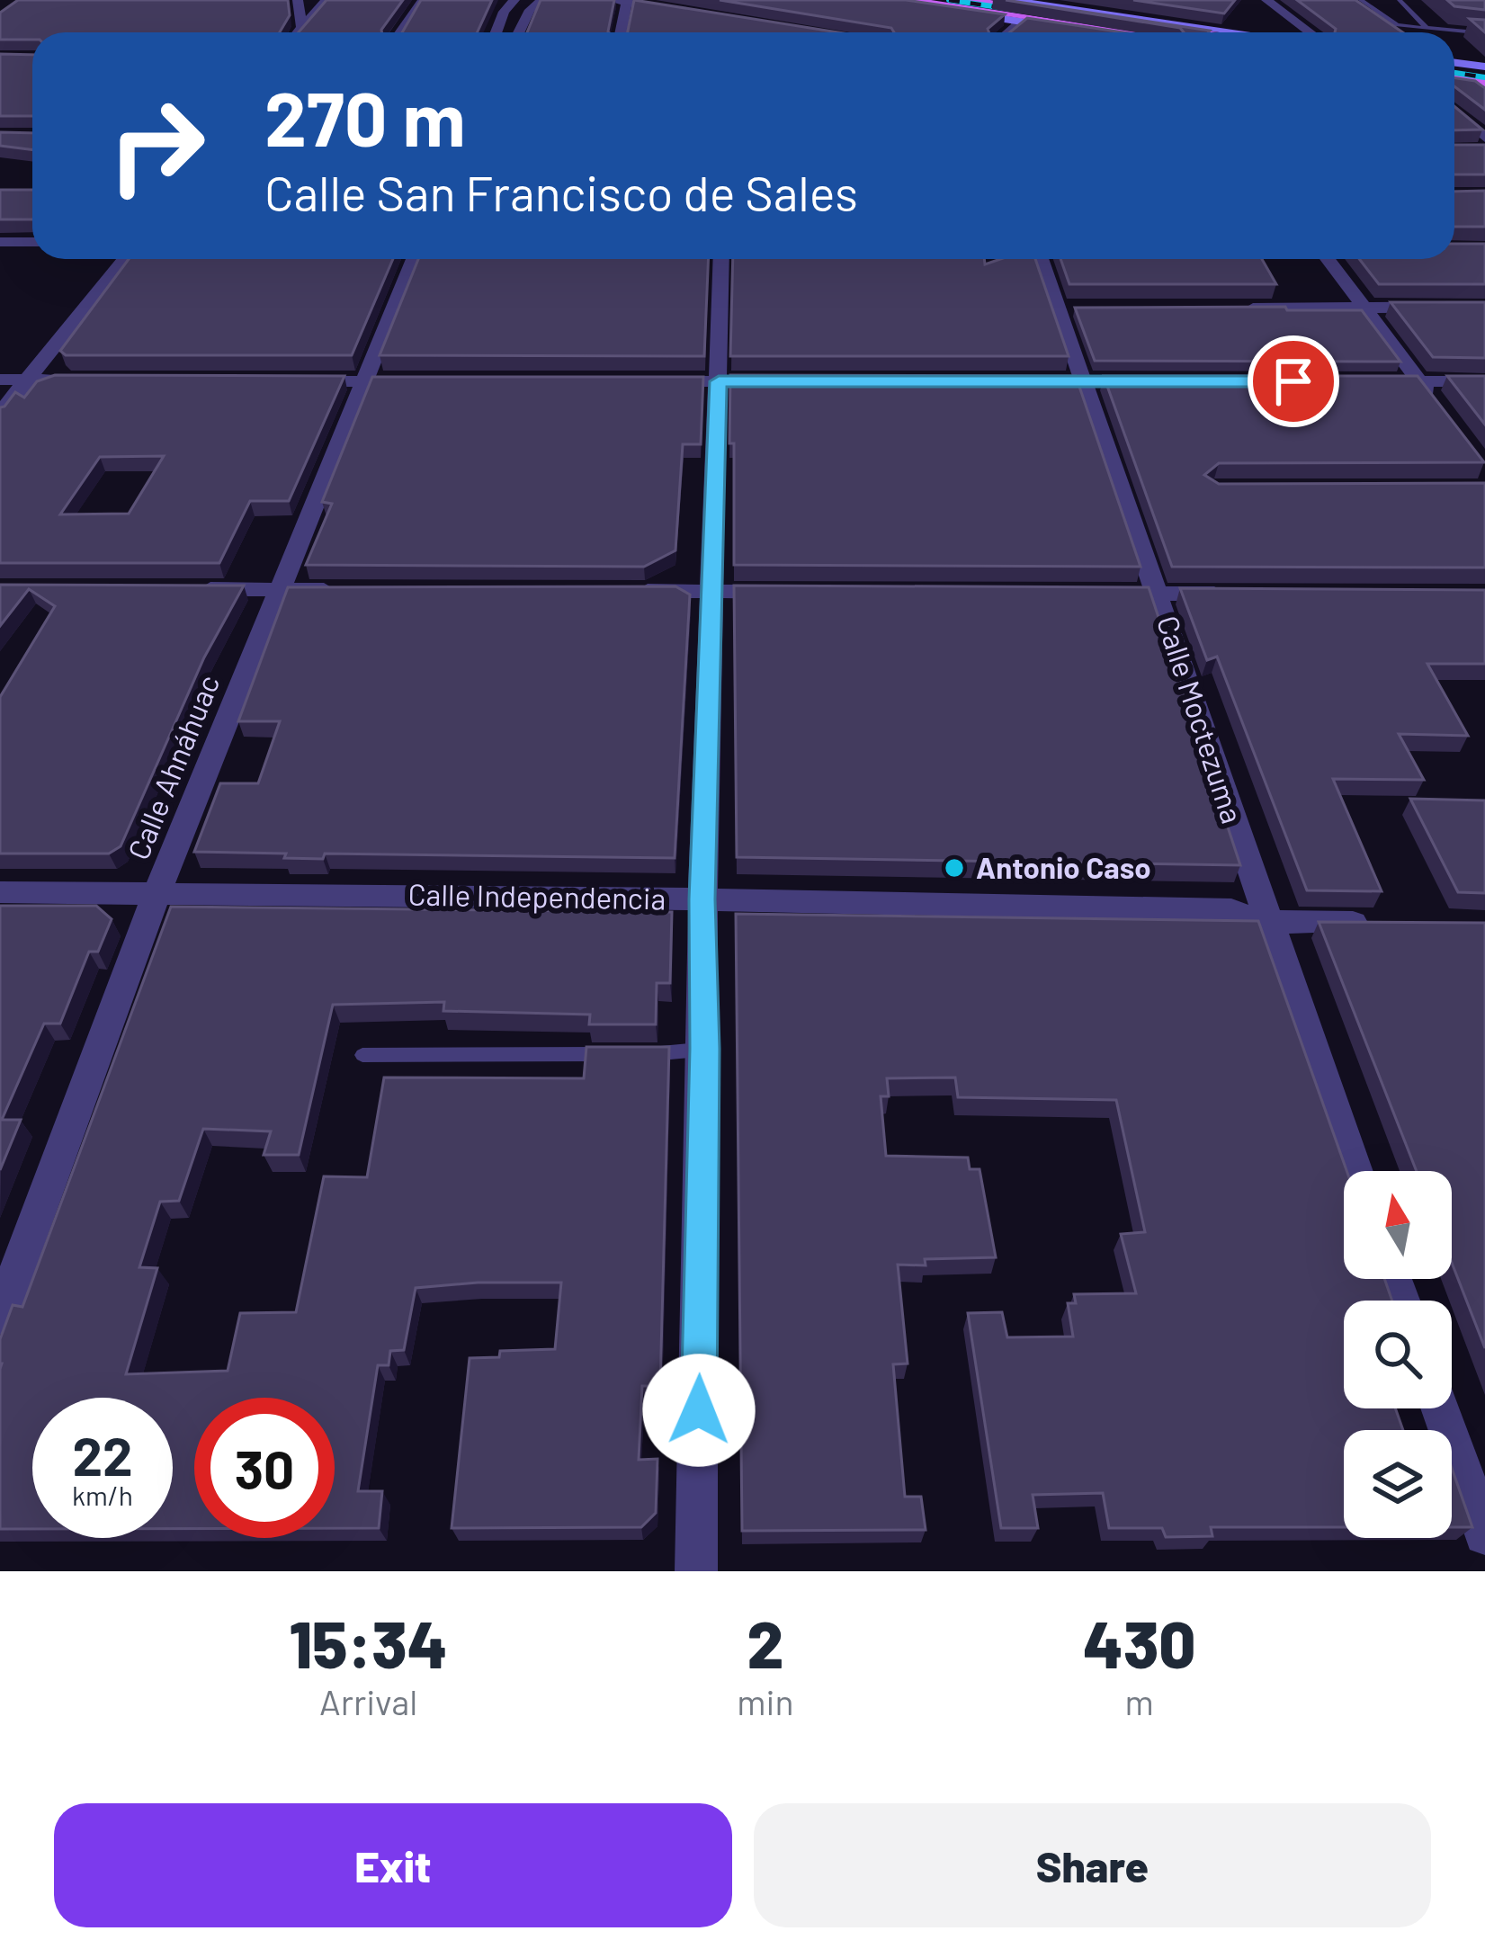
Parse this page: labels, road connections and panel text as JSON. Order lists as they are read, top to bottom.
{
  "streets": {
    "street": ["Calle Moctezuma", "Calle Ahnáhuac", "Calle Independencia"]
  },
  "crossings": [
    ["Calle Moctezuma", "Calle Independencia"],
    ["Calle Ahnáhuac", "Calle Independencia"]
  ],
  "places": ["Antonio Caso"],
  "north": "top",
  "page": {
    "turn": ["270 m", "Calle San Francisco de Sales"],
    "speed": "22 km/h",
    "limit": "30",
    "eta": [
      "15:34",
      "Arrival",
      "2",
      "min",
      "430",
      "m"
    ],
    "buttons": ["Exit", "Share"]
  }
}
